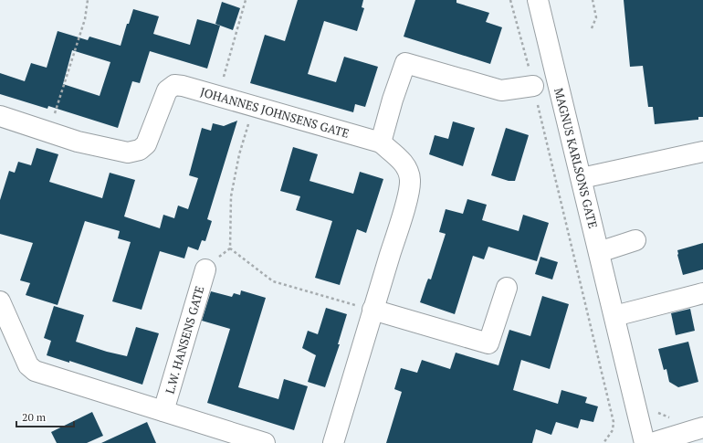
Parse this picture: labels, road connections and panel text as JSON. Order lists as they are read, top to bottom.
{
  "streets": {
    "street": ["JOHANNES JOHNSENS GATE", "MAGNUS KARLSONS GATE", "L.W. HANSENS GATE"]
  },
  "scale_bar": "20 m"
}
